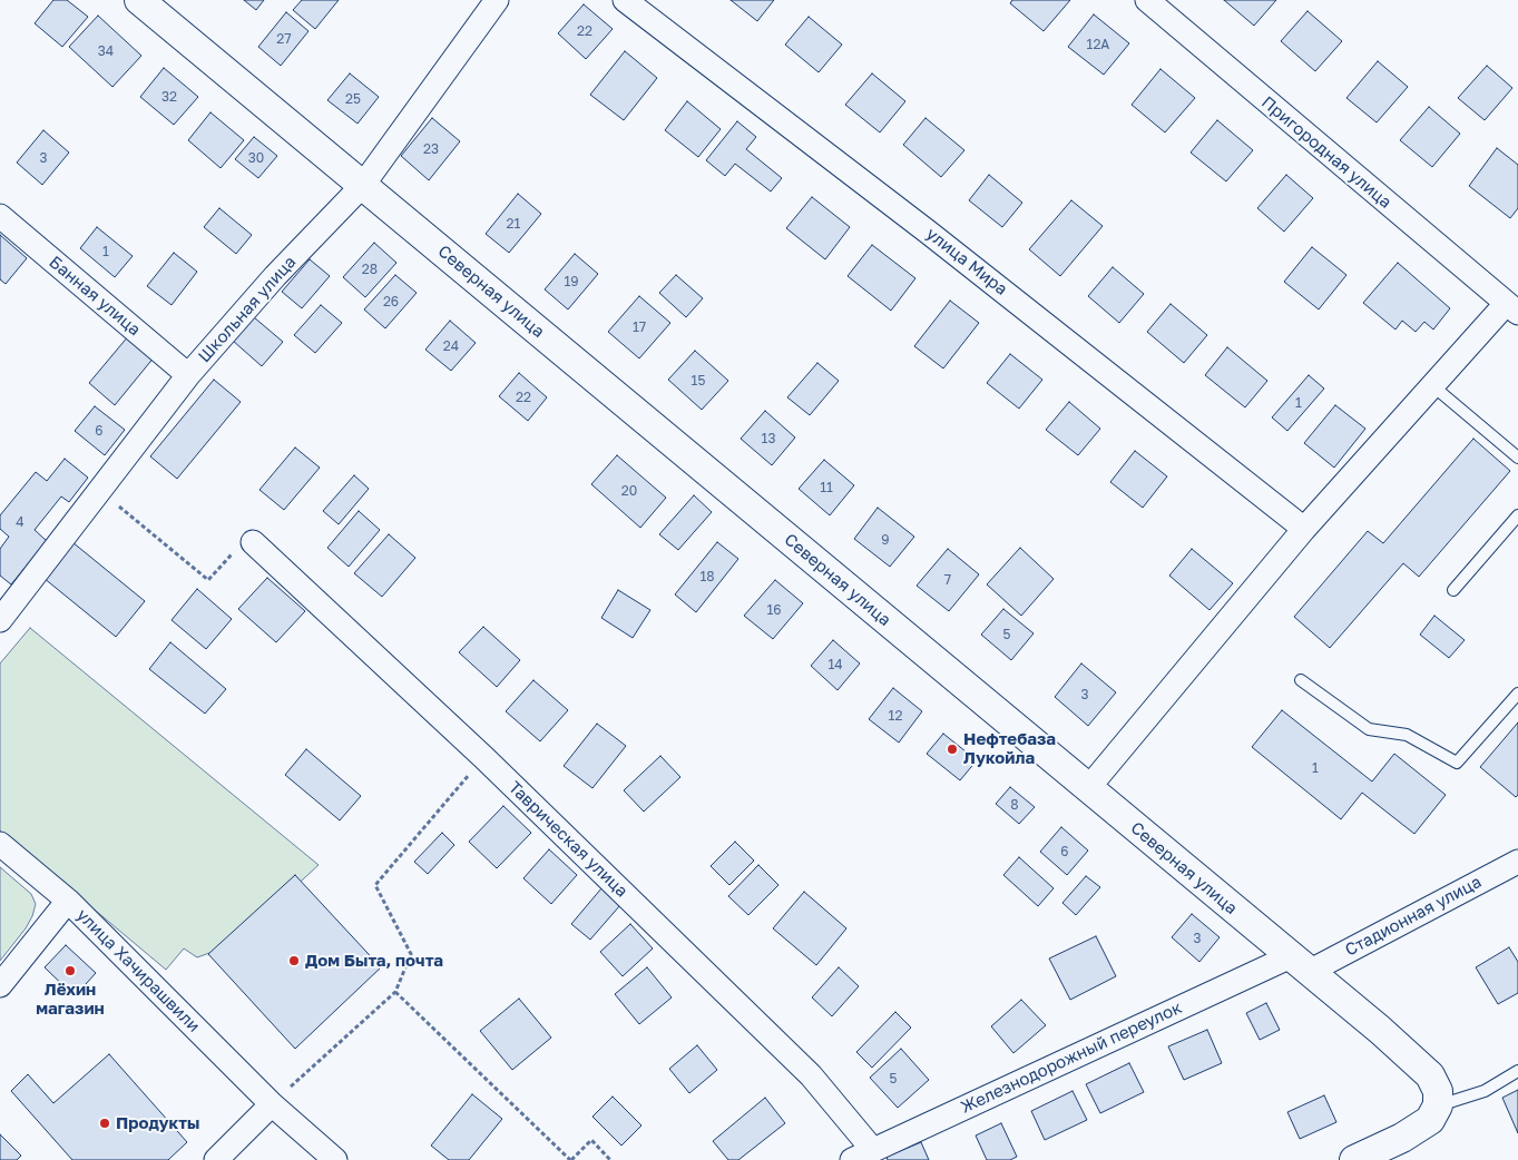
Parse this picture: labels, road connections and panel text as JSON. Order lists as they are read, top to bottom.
{
  "streets": {
    "street": [
      "Пригородная улица",
      "улица Мира",
      "Северная улица",
      "Банная улица",
      "Школьная улица",
      "Таврическая улица",
      "Стадионная улица",
      "улица Хачирашвили",
      "Железнодорожный переулок"
    ]
  },
  "crossings": [
    ["Северная улица", "Школьная улица"],
    ["Северная улица", "Стадионная улица"],
    ["Северная улица", "Железнодорожный переулок"],
    ["Банная улица", "Школьная улица"],
    ["Таврическая улица", "Железнодорожный переулок"],
    ["Стадионная улица", "Железнодорожный переулок"]
  ],
  "places": [
    "Нефтебаза Лукойла",
    "Дом Быта, почта",
    "Лёхин магазин",
    "Продукты"
  ],
  "house_numbers": [
    "22",
    "27",
    "12А",
    "34",
    "32",
    "25",
    "23",
    "3",
    "30",
    "21",
    "1",
    "28",
    "19",
    "26",
    "17",
    "24",
    "15",
    "22",
    "1",
    "6",
    "13",
    "11",
    "20",
    "4",
    "9",
    "18",
    "7",
    "16",
    "5",
    "14",
    "3",
    "12",
    "1",
    "8",
    "6",
    "3",
    "5"
  ]
}
